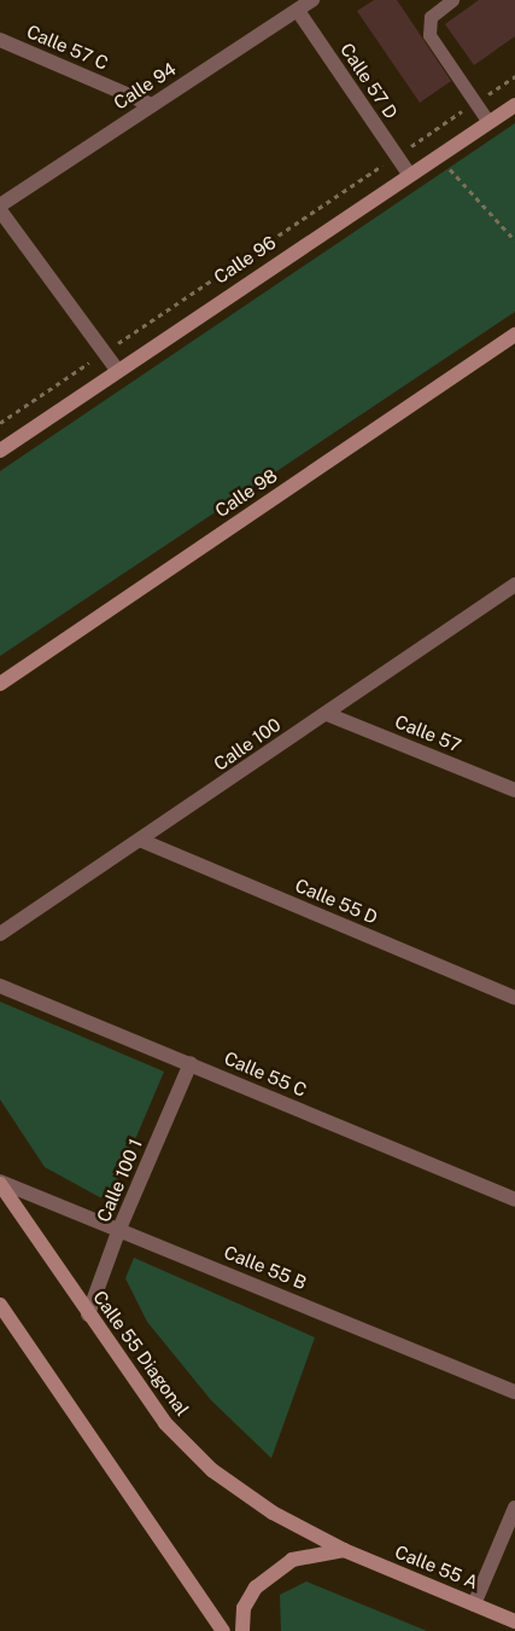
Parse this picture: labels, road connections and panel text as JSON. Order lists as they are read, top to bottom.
{
  "streets": {
    "main road": [
      "Calle 96",
      "Calle 98",
      "Calle 55 Diagonal",
      "Calle 55 A"
    ],
    "street": [
      "Calle 57 C",
      "Calle 57 D",
      "Calle 94",
      "Calle 57",
      "Calle 100",
      "Calle 55 D",
      "Calle 55 C",
      "Calle 100 1",
      "Calle 55 B"
    ]
  },
  "crossings": [
    ["Calle 57 C", "Calle 94"],
    ["Calle 57 D", "Calle 94"],
    ["Calle 57 D", "Calle 96"],
    ["Calle 57", "Calle 100"],
    ["Calle 100", "Calle 55 D"],
    ["Calle 55 C", "Calle 100 1"],
    ["Calle 100 1", "Calle 55 B"],
    ["Calle 100 1", "Calle 55 Diagonal"],
    ["Calle 55 B", "Calle 55 Diagonal"],
    ["Calle 55 Diagonal", "Calle 55 A"]
  ]
}
